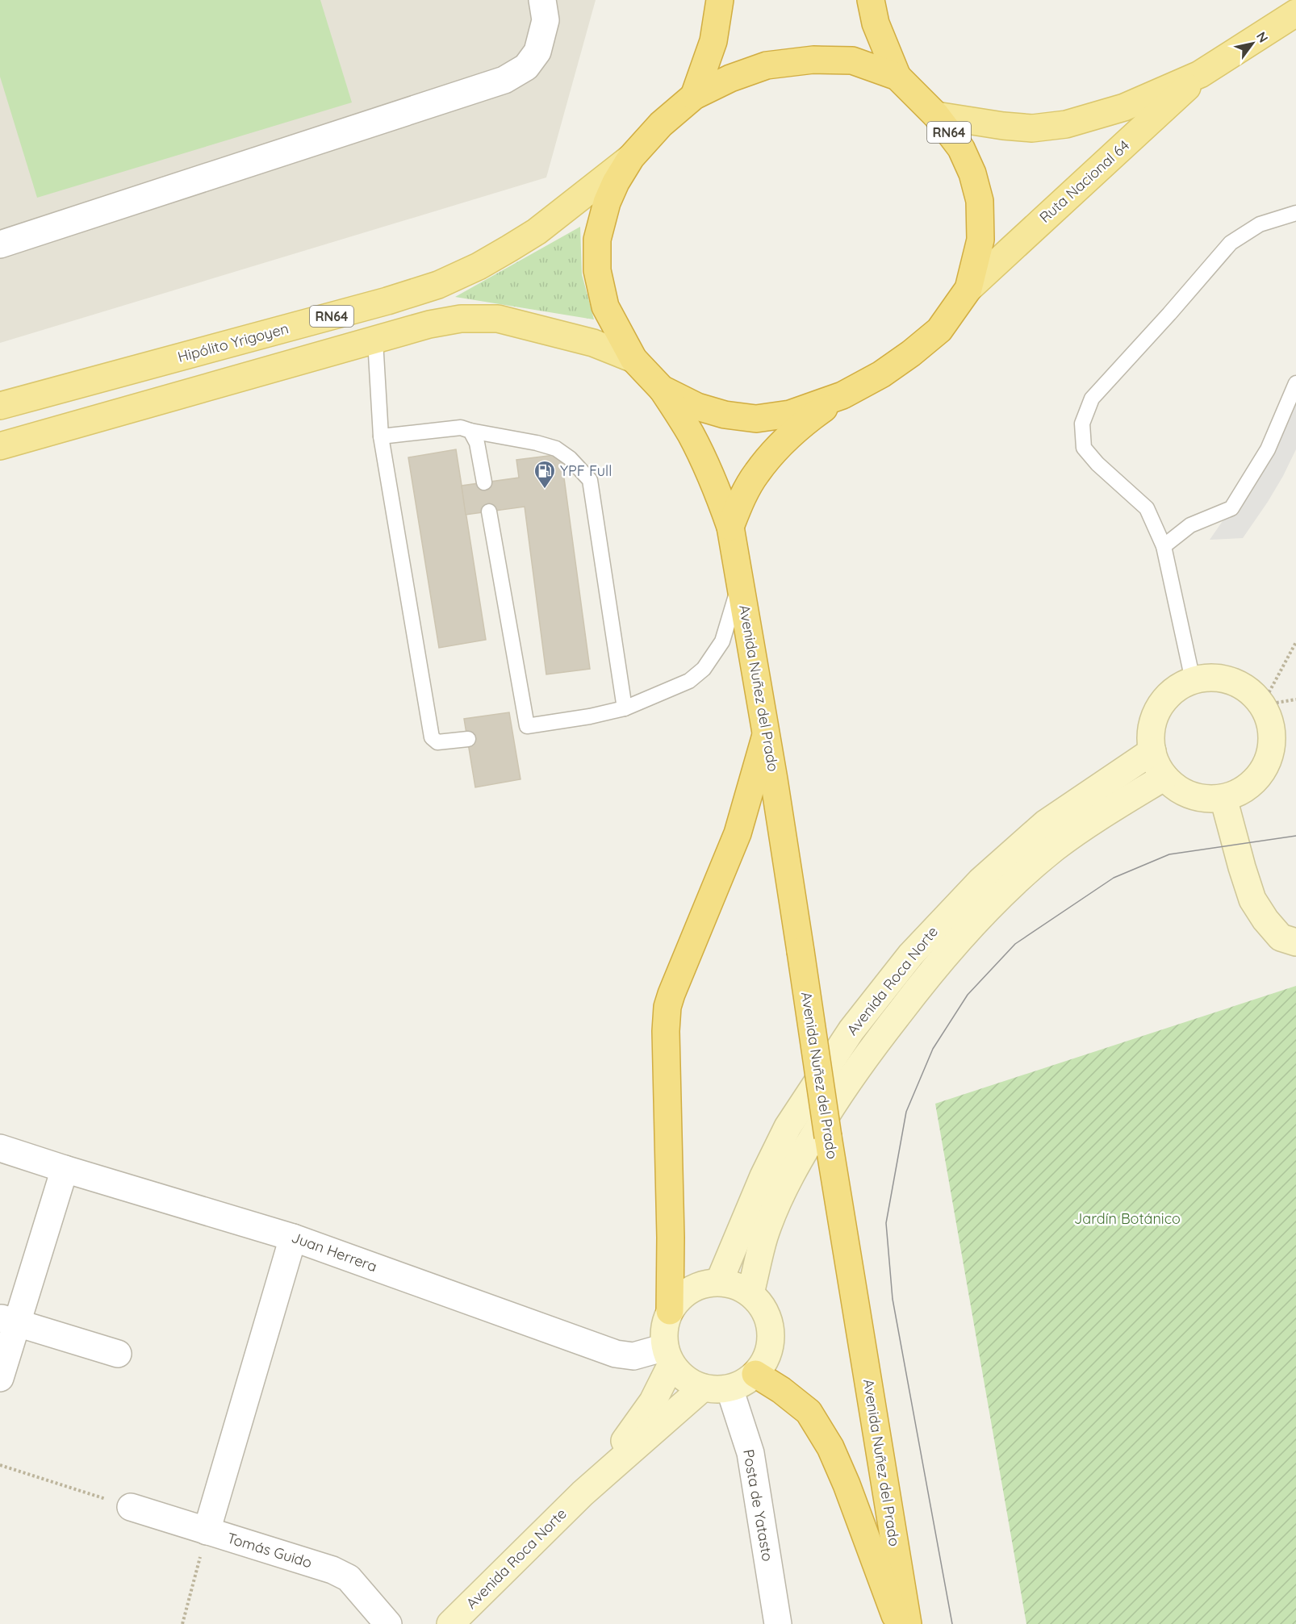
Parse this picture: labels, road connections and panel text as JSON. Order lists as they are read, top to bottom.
{
  "streets": {
    "highway": ["RN64", "Avenida Nuñez del Prado"],
    "main road": ["Ruta Nacional 64", "Hipólito Yrigoyen", "Avenida Roca Norte"],
    "street": ["Juan Herrera", "Posta de Yatasto", "Tomás Guido"]
  },
  "crossings": [
    ["RN64", "Ruta Nacional 64"],
    ["RN64", "Hipólito Yrigoyen"],
    ["RN64", "Avenida Nuñez del Prado"],
    ["Avenida Roca Norte", "Juan Herrera"],
    ["Avenida Roca Norte", "Posta de Yatasto"],
    ["Juan Herrera", "Posta de Yatasto"]
  ],
  "parks": ["Jardín Botánico"],
  "places": {
    "fuel station": ["YPF Full"]
  },
  "north": "top right"
}
